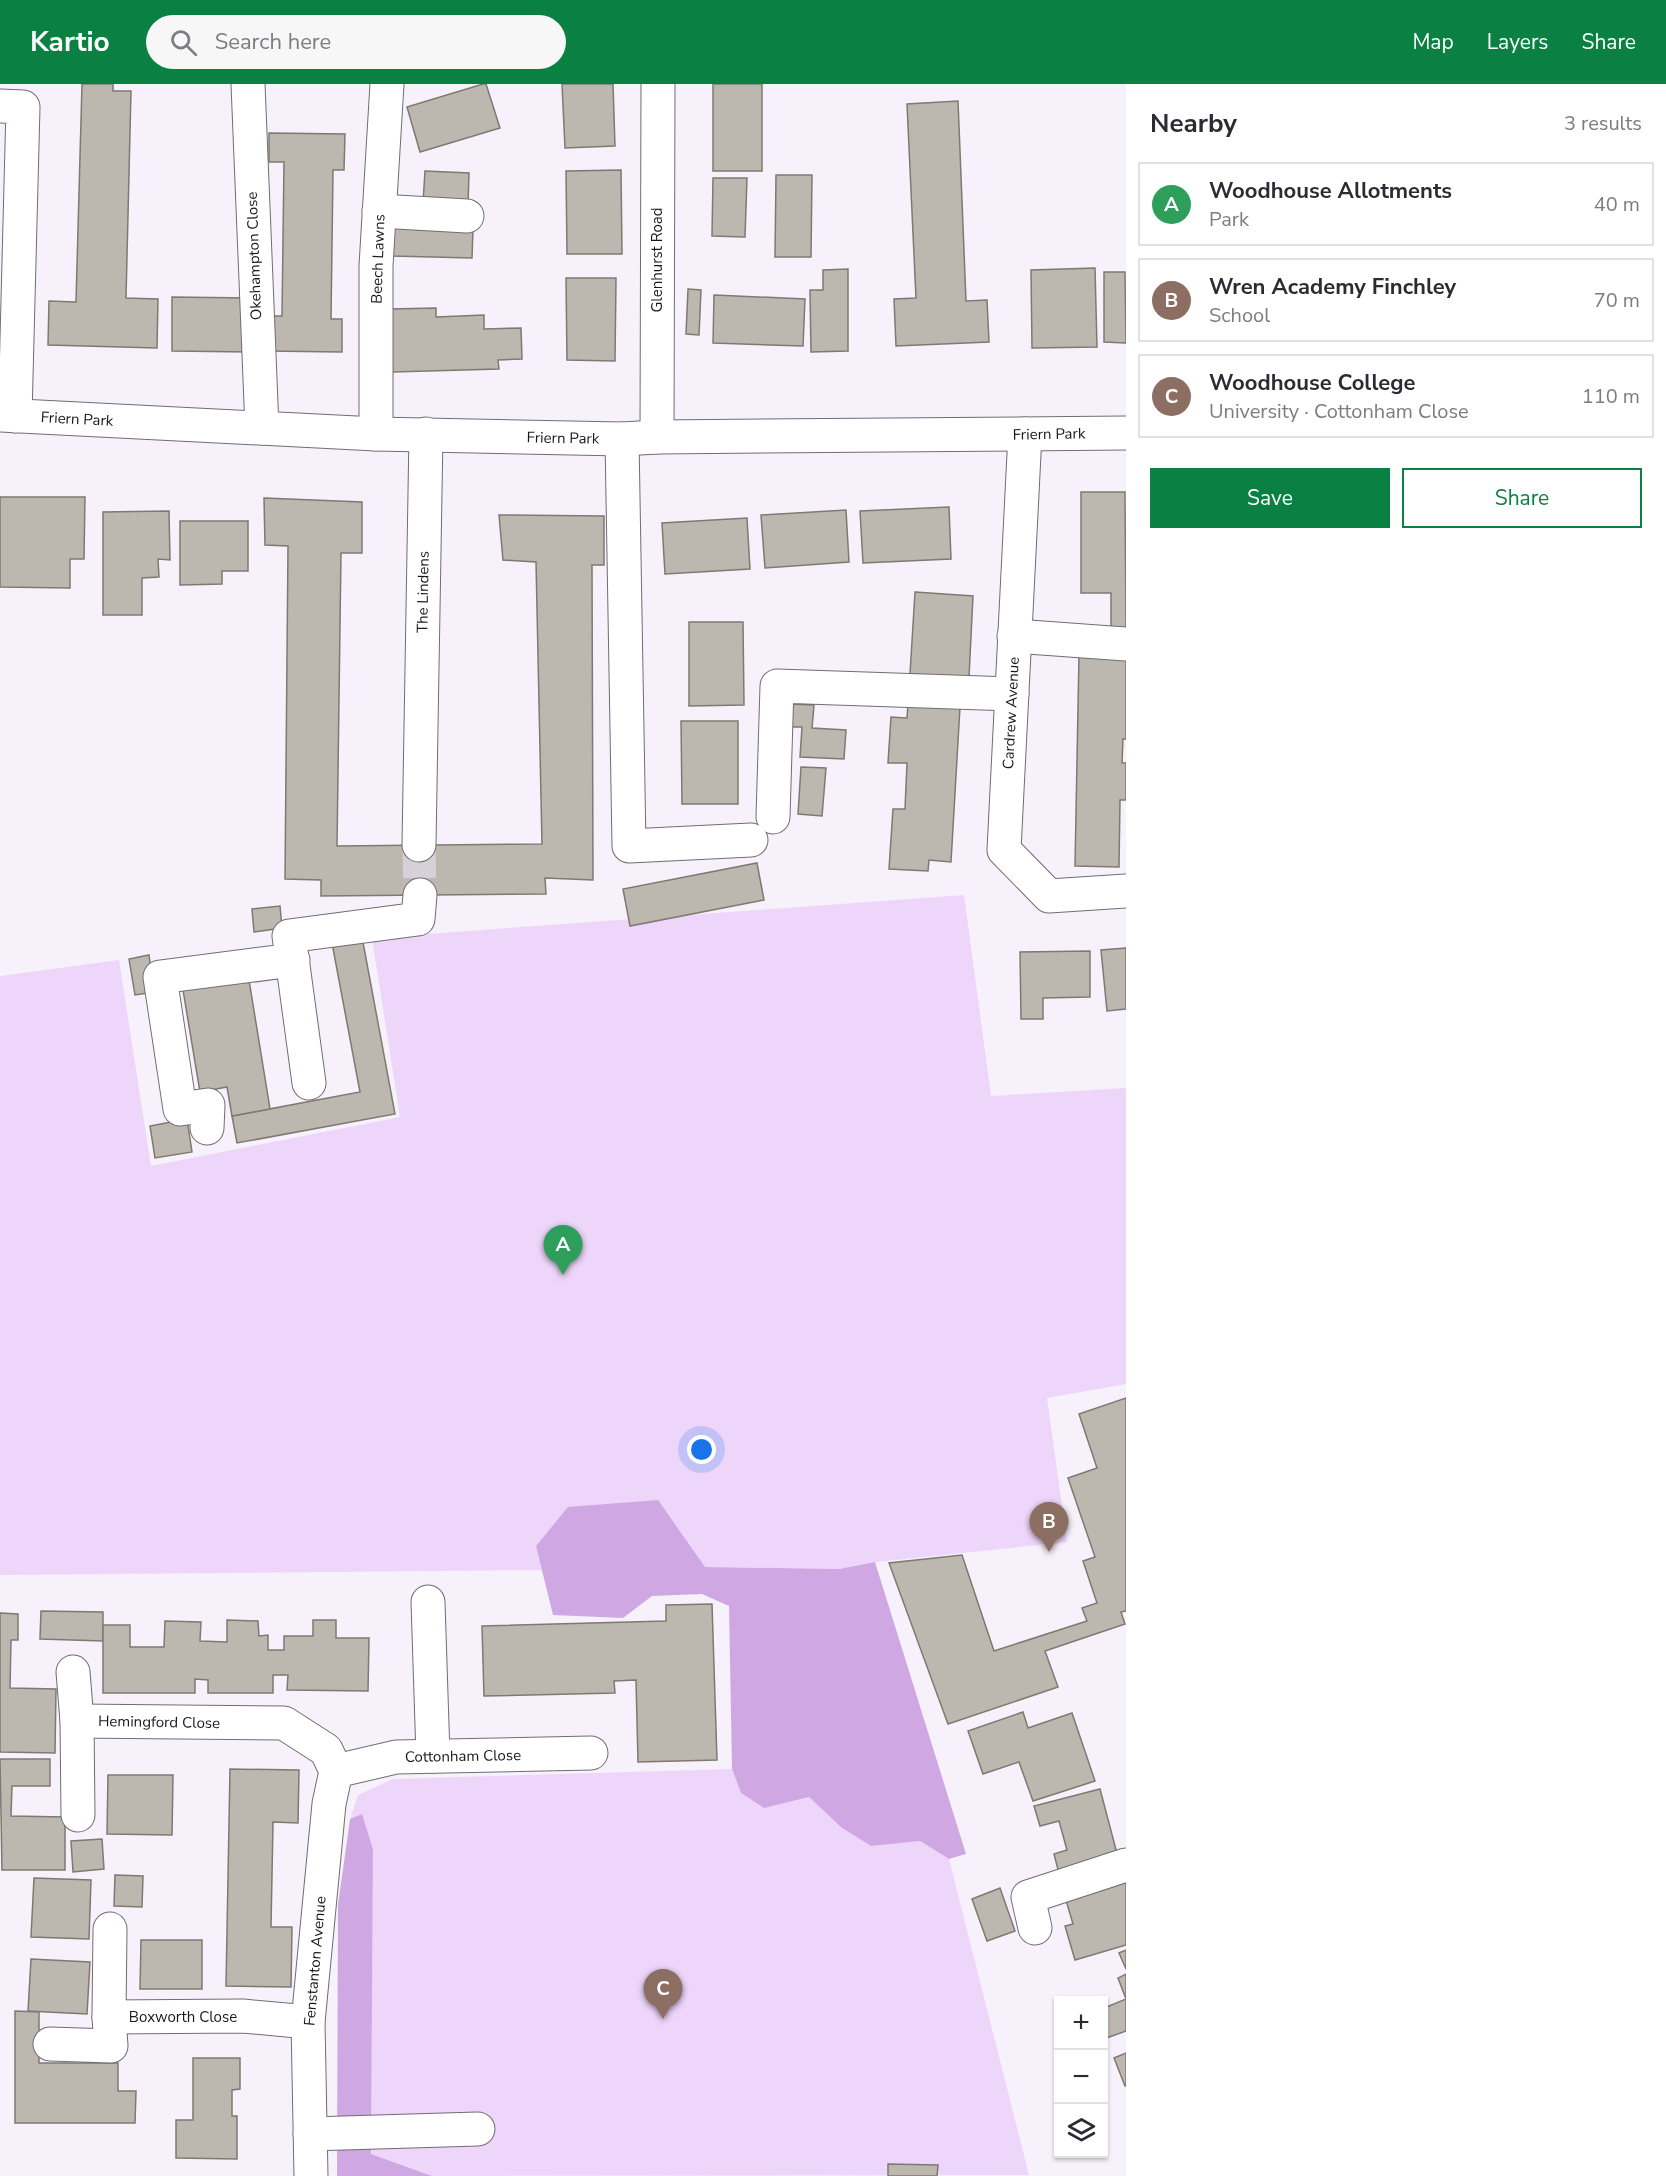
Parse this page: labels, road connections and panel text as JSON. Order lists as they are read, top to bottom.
{
  "streets": {
    "street": [
      "Okehampton Close",
      "Beech Lawns",
      "Glenhurst Road",
      "Friern Park",
      "The Lindens",
      "Cardrew Avenue",
      "Hemingford Close",
      "Cottonham Close",
      "Fenstanton Avenue",
      "Boxworth Close"
    ]
  },
  "crossings": [
    ["Okehampton Close", "Friern Park"],
    ["Beech Lawns", "Friern Park"],
    ["Glenhurst Road", "Friern Park"],
    ["Friern Park", "The Lindens"],
    ["Friern Park", "Cardrew Avenue"],
    ["Hemingford Close", "Cottonham Close"],
    ["Hemingford Close", "Fenstanton Avenue"],
    ["Cottonham Close", "Fenstanton Avenue"],
    ["Fenstanton Avenue", "Boxworth Close"]
  ],
  "page": {
    "header": "Kartio",
    "search": "Search here",
    "nav": ["Map", "Layers", "Share"],
    "heading": ["Nearby", "3 results"],
    "list": [
      {
        "mark": "A",
        "name": "Woodhouse Allotments",
        "note": "Park",
        "value": "40 m"
      },
      {
        "mark": "B",
        "name": "Wren Academy Finchley",
        "note": "School",
        "value": "70 m"
      },
      {
        "mark": "C",
        "name": "Woodhouse College",
        "note": "University · Cottonham Close",
        "value": "110 m"
      }
    ],
    "buttons": ["Save", "Share"],
    "pins": ["A", "B", "C"],
    "map_buttons": ["+", "−"]
  }
}
